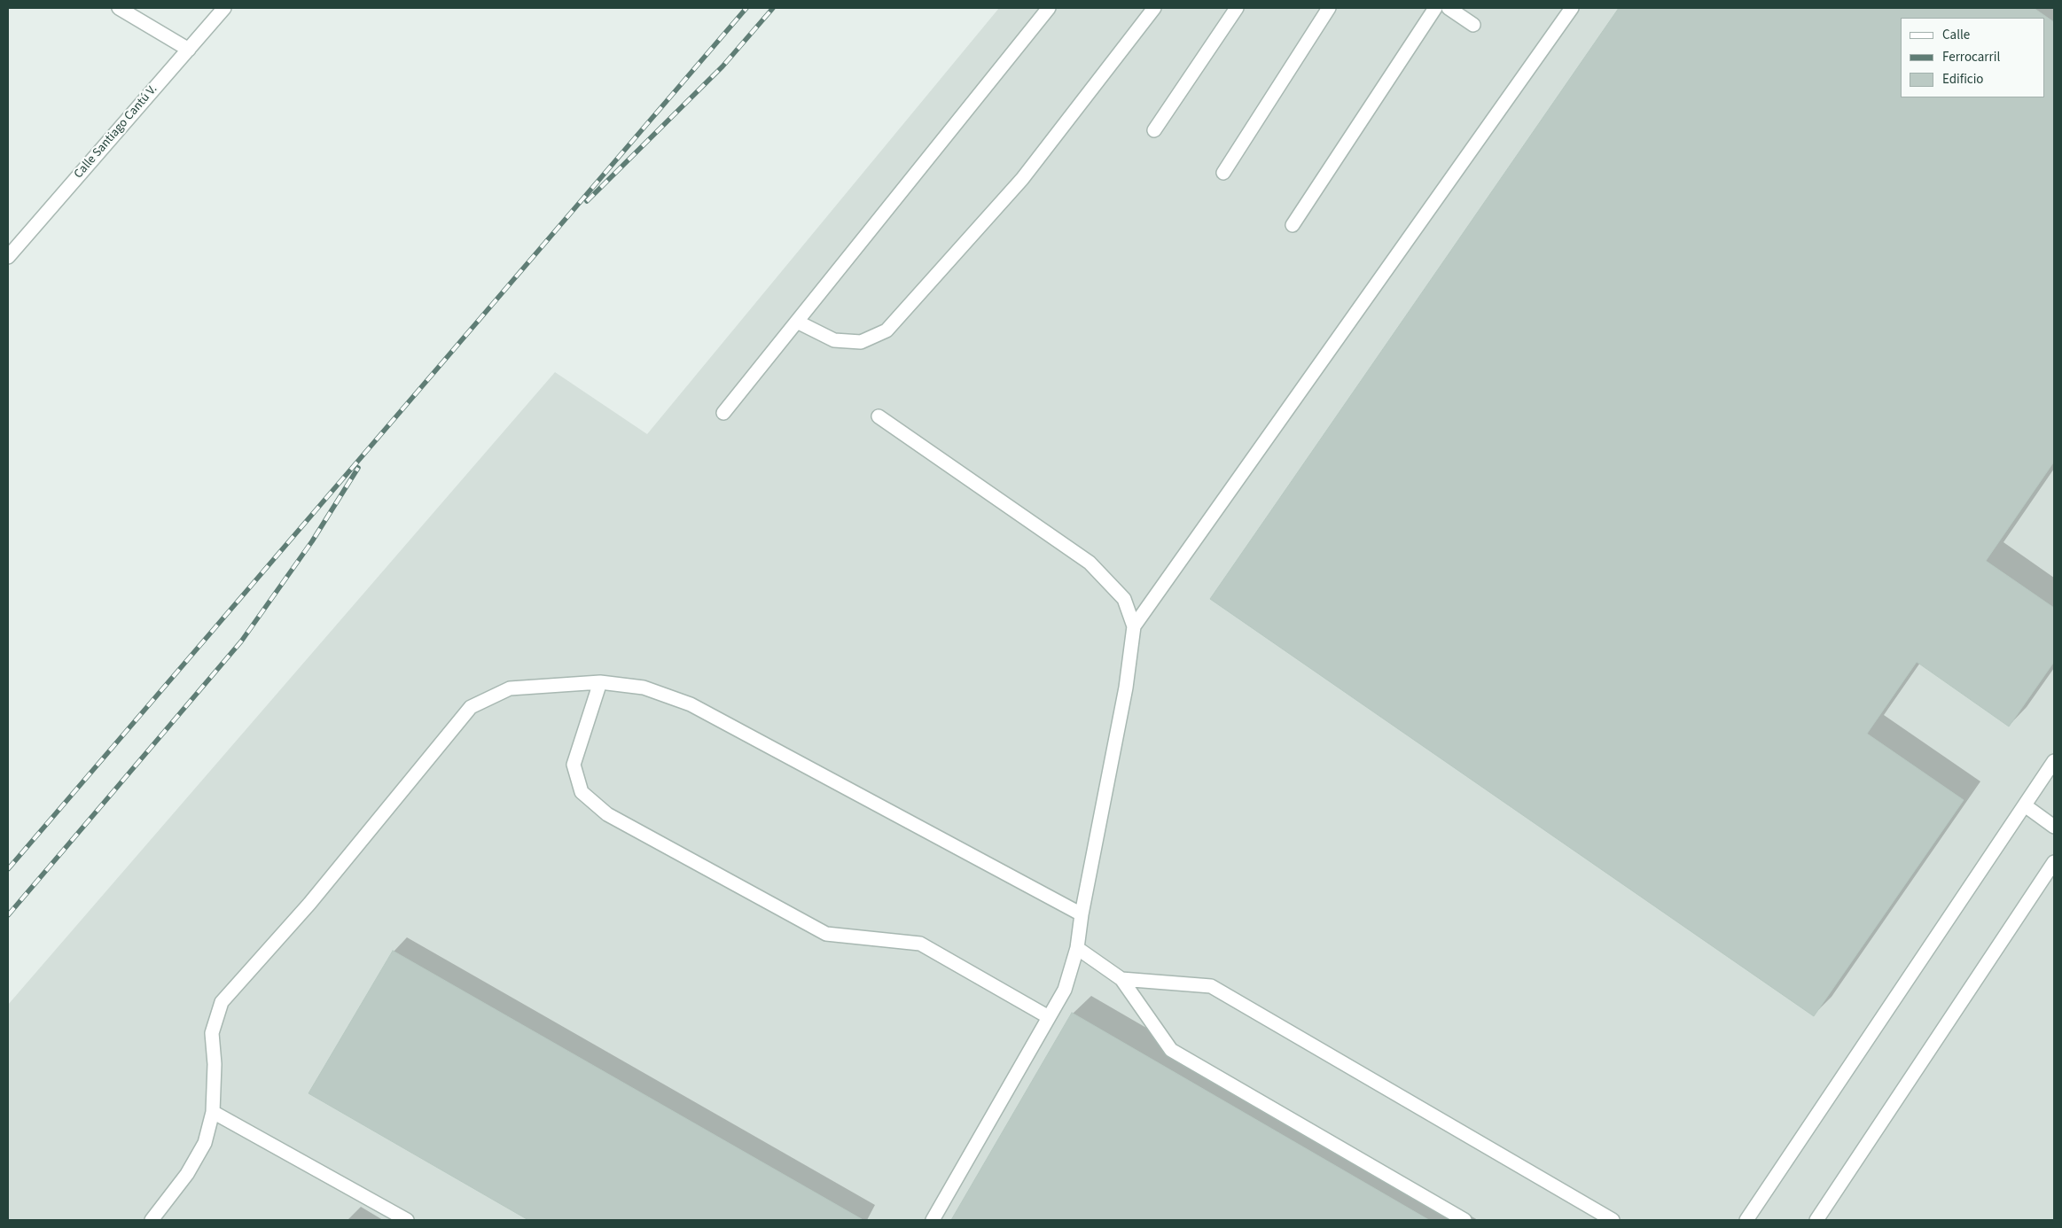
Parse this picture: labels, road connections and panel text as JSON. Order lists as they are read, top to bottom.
{
  "streets": {
    "street": ["Calle Santiago Cantú V."]
  },
  "legend": ["Calle", "Ferrocarril", "Edificio"]
}
